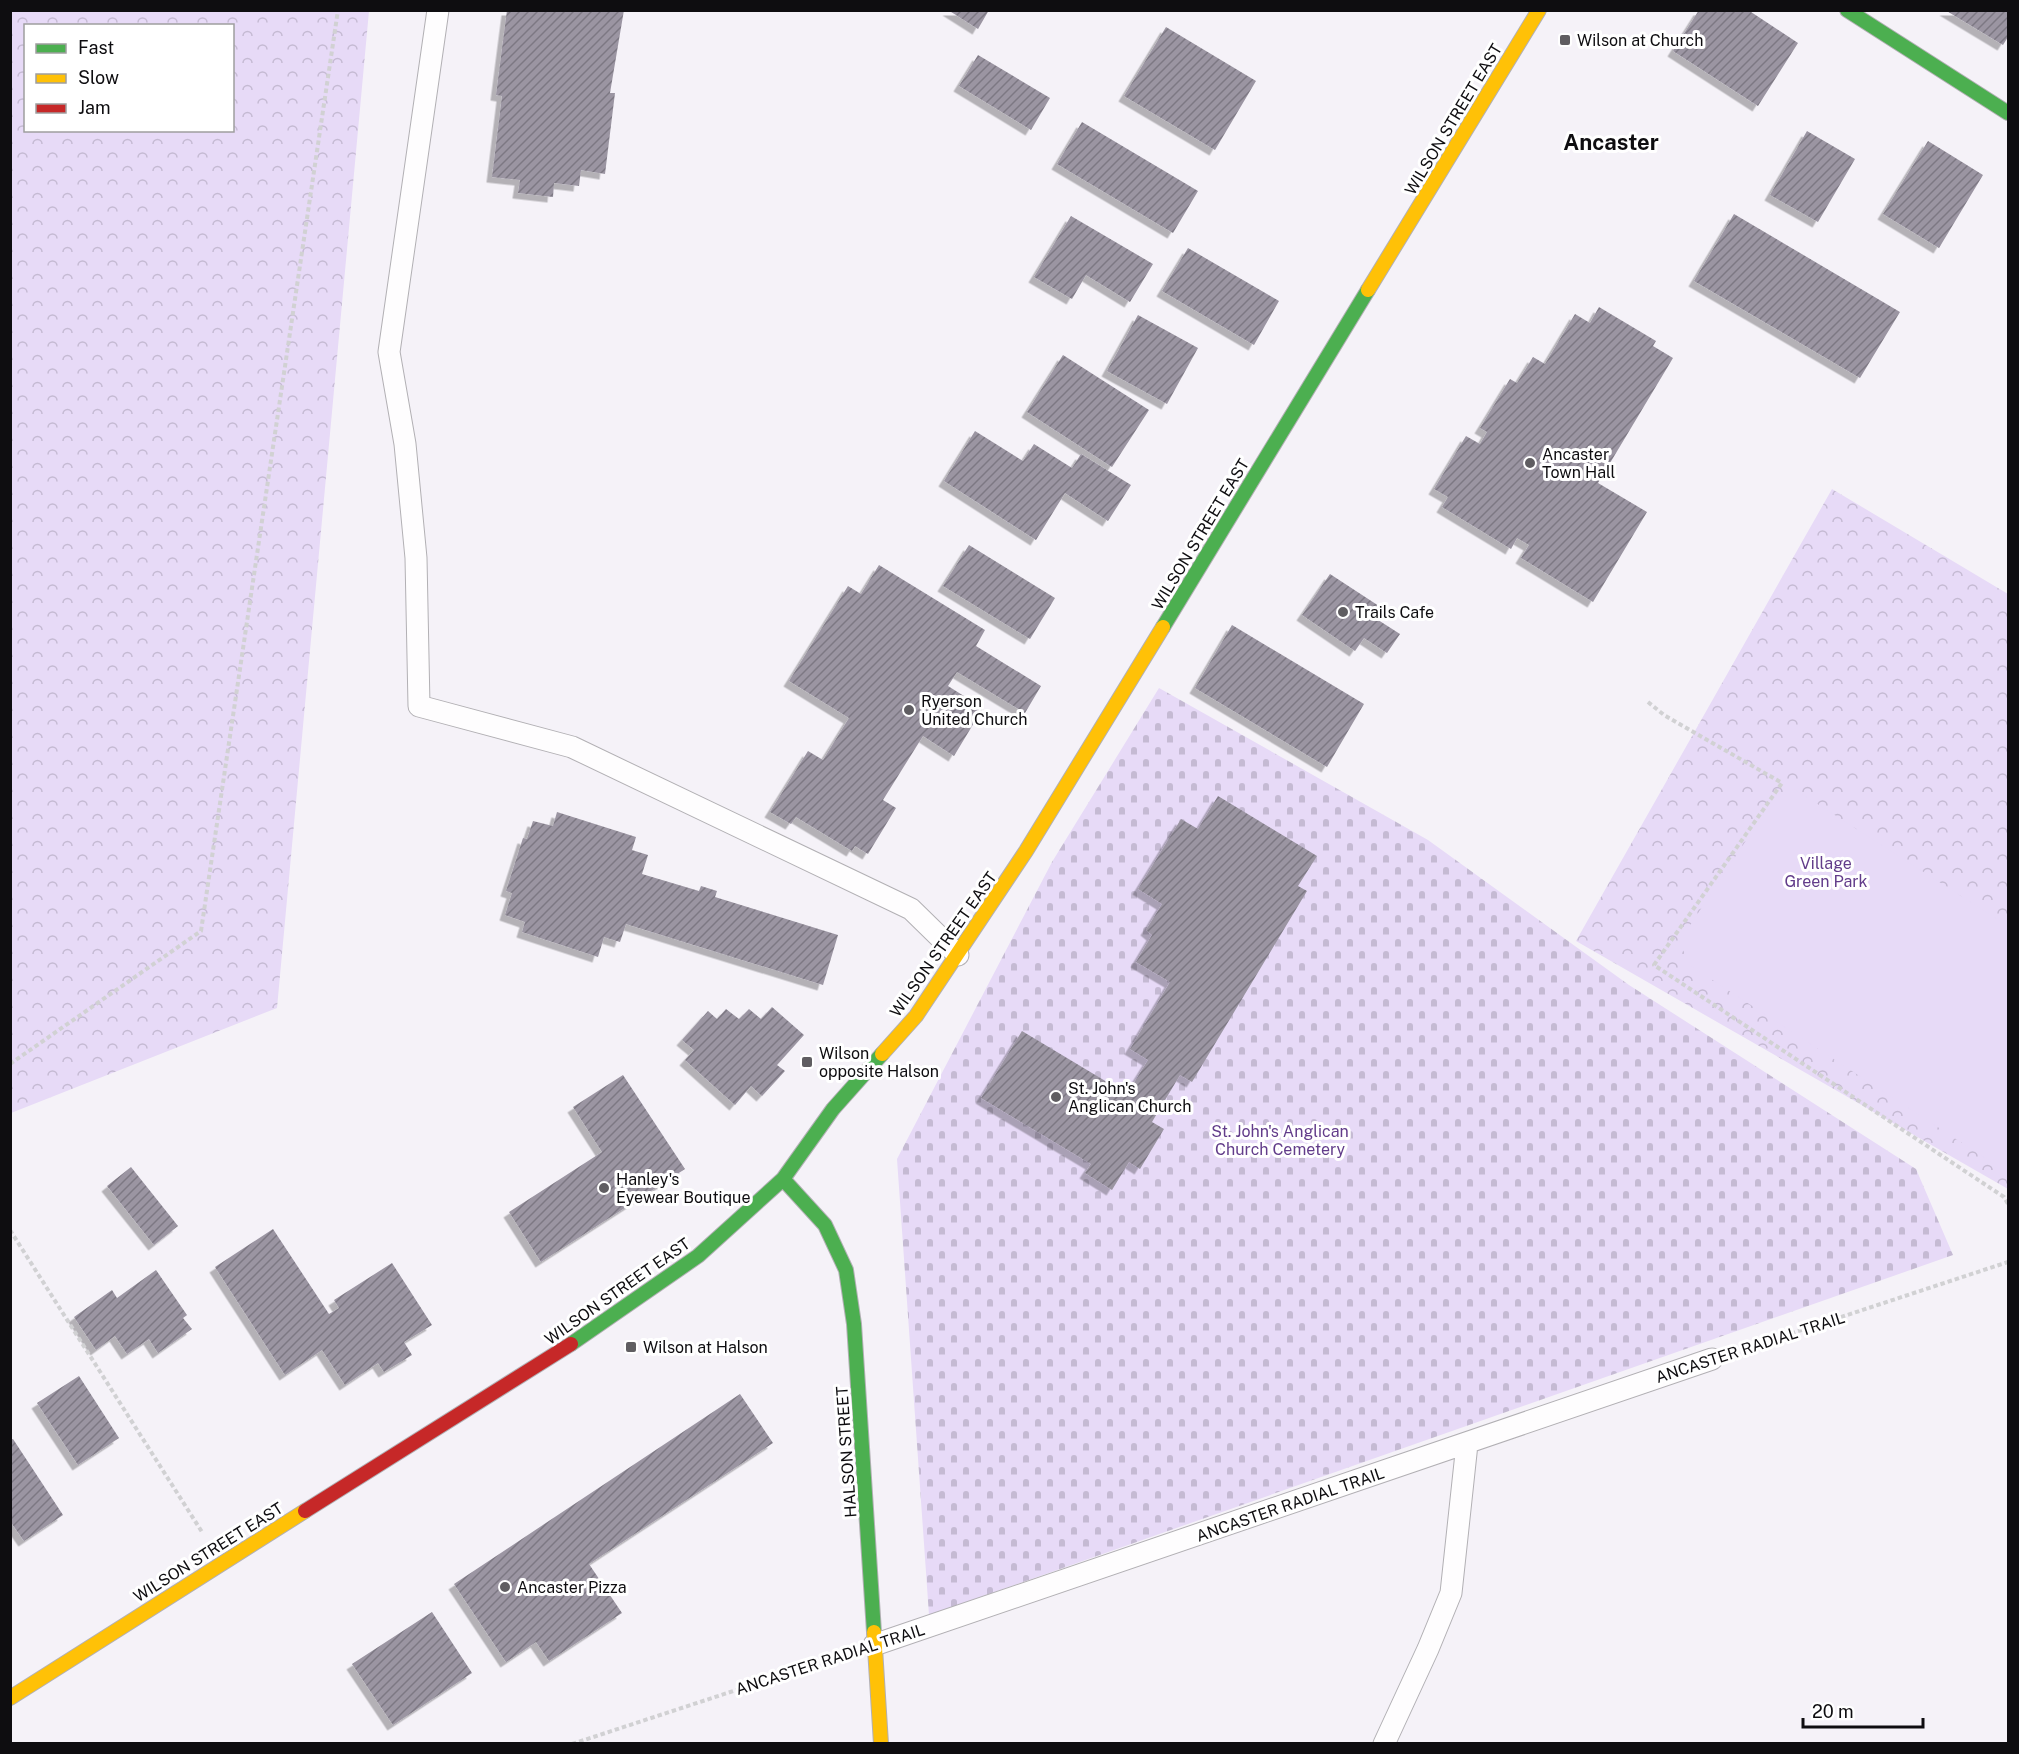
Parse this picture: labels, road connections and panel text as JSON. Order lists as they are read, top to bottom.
{
  "streets": {
    "main road": ["WILSON STREET EAST", "HALSON STREET"],
    "lane": ["ANCASTER RADIAL TRAIL"]
  },
  "crossings": [
    ["WILSON STREET EAST", "HALSON STREET"],
    ["ANCASTER RADIAL TRAIL", "HALSON STREET"]
  ],
  "districts": ["Ancaster"],
  "parks": ["Village Green Park", "St. John's Anglican Church Cemetery"],
  "places": {
    "transit": ["Wilson at Church", "Wilson opposite Halson", "Wilson at Halson"],
    "other": [
      "Ancaster Town Hall",
      "Trails Cafe",
      "Ryerson United Church",
      "St. John's Anglican Church",
      "Hanley's Eyewear Boutique",
      "Ancaster Pizza"
    ]
  },
  "legend": ["Fast", "Slow", "Jam"],
  "scale_bar": "20 m"
}
